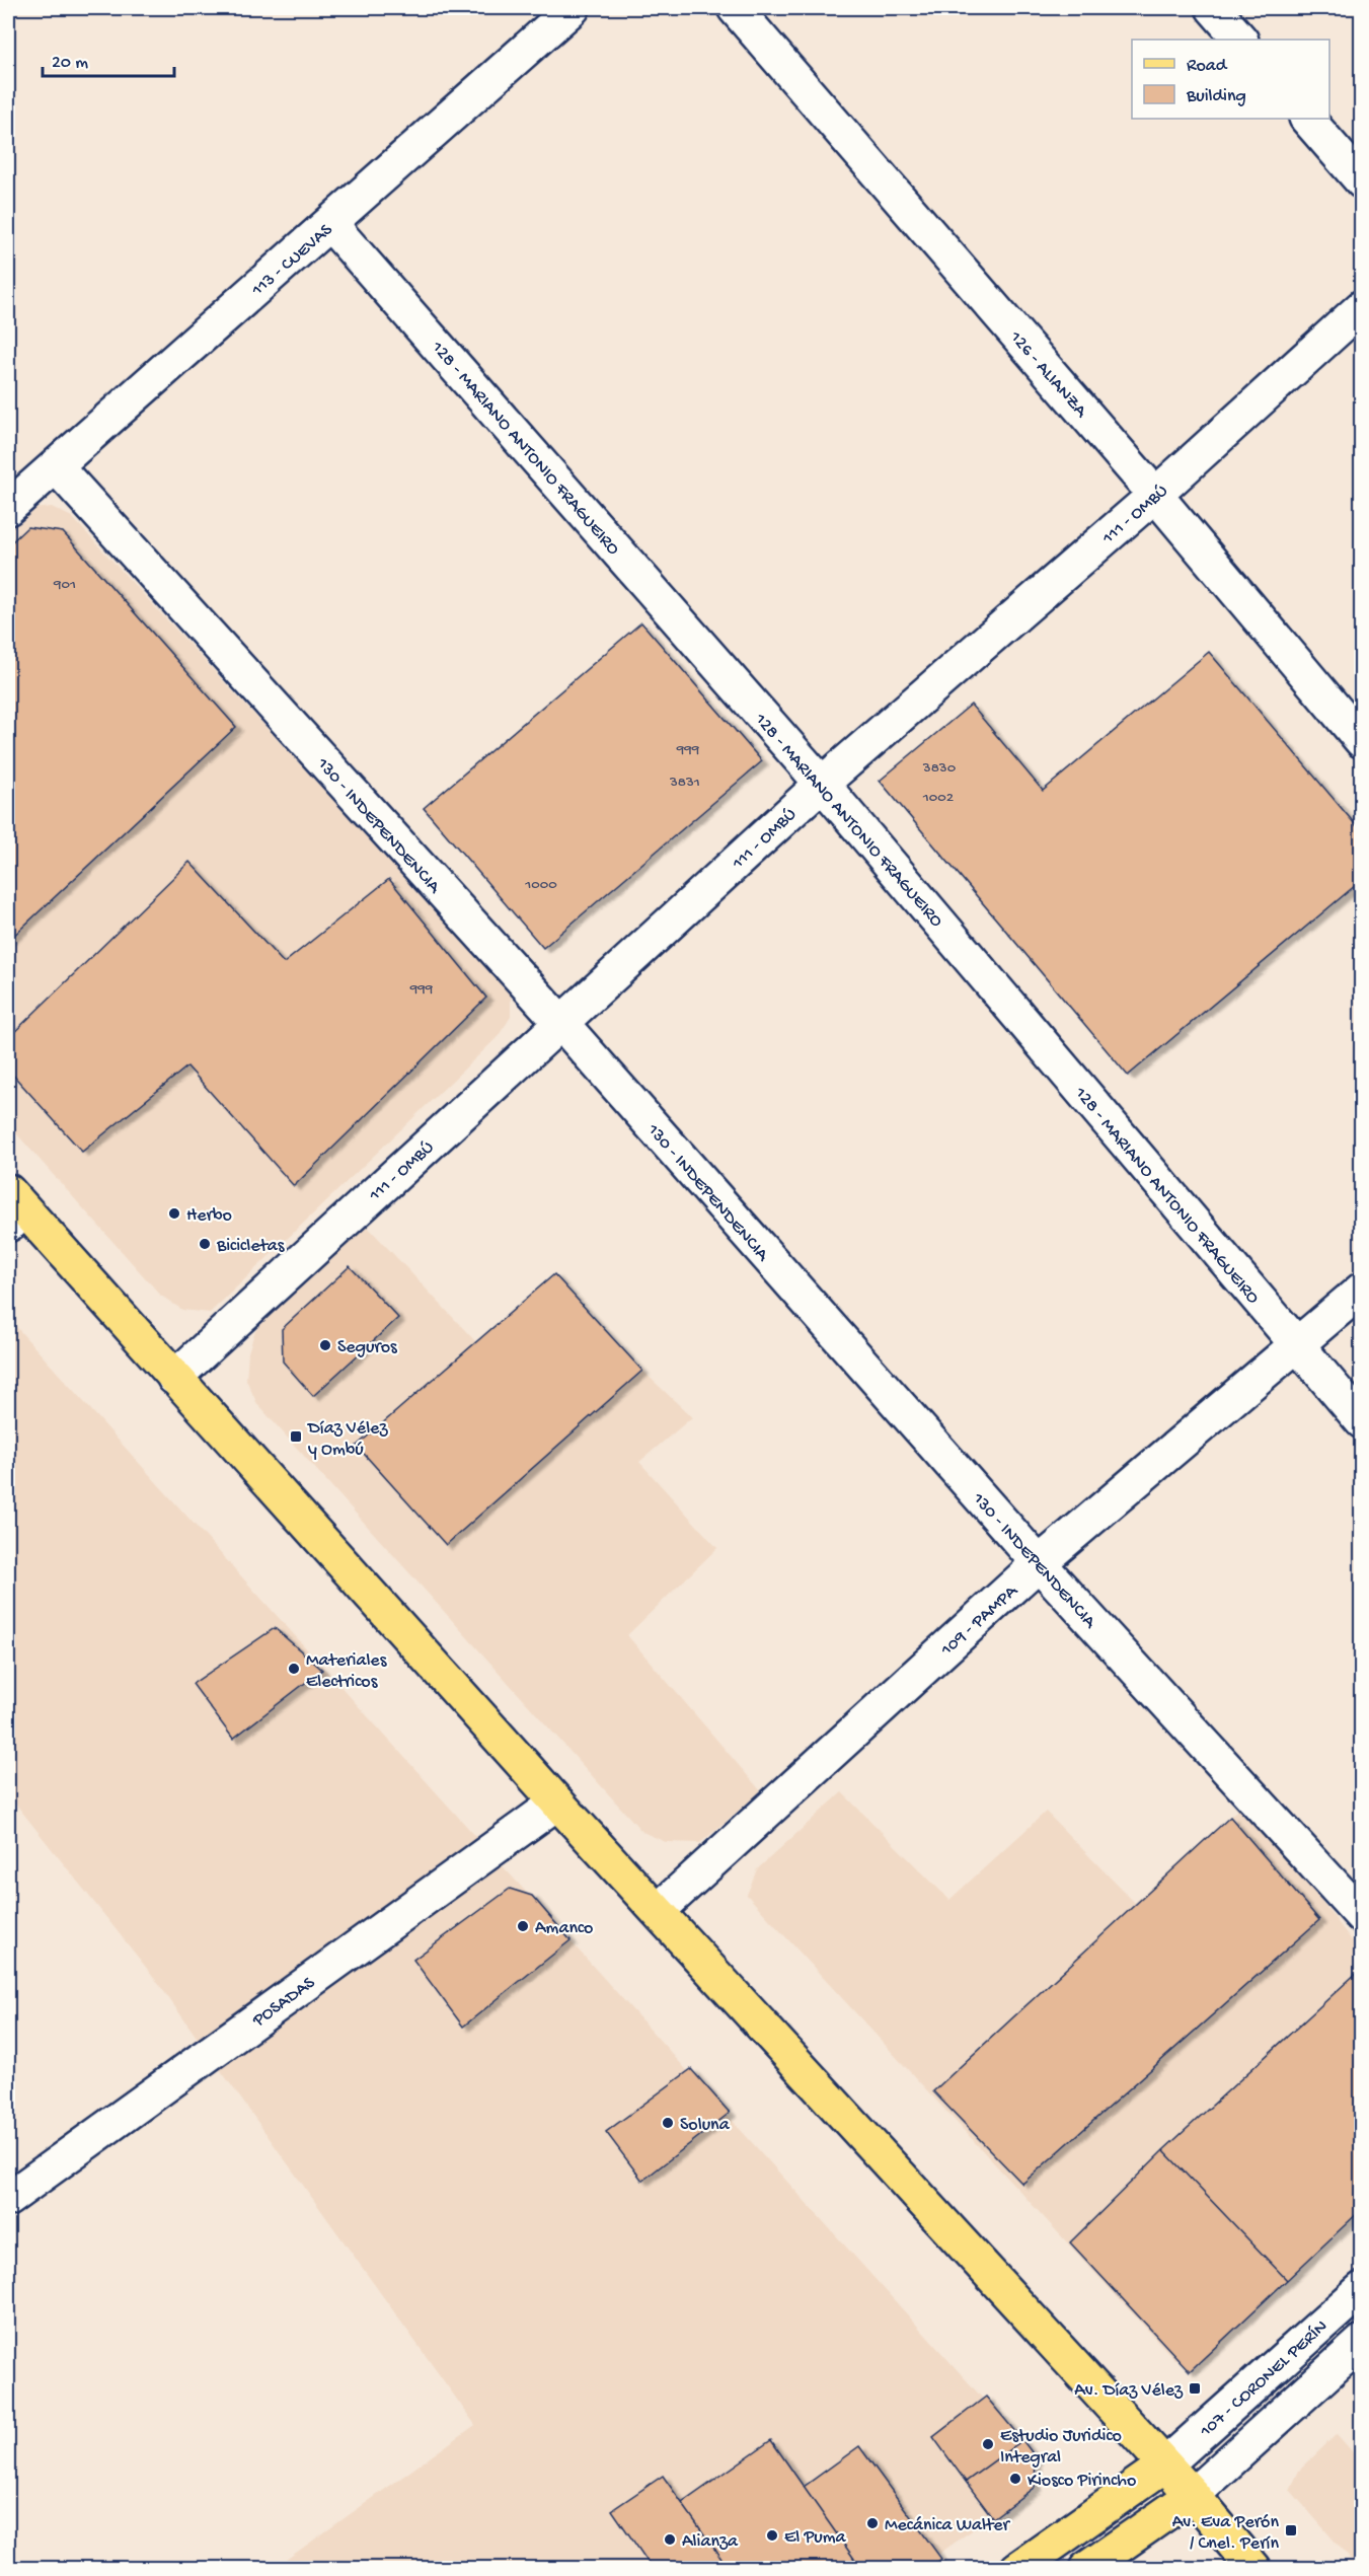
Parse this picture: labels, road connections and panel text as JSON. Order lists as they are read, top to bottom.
{
  "streets": {
    "street": [
      "113 - CUEVAS",
      "126 - ALIANZA",
      "128 - MARIANO ANTONIO FRAGUEIRO",
      "111 - OMBÚ",
      "130 - INDEPENDENCIA",
      "109 - PAMPA",
      "POSADAS",
      "107 - CORONEL PERÍN"
    ]
  },
  "crossings": [
    ["113 - CUEVAS", "128 - MARIANO ANTONIO FRAGUEIRO"],
    ["113 - CUEVAS", "130 - INDEPENDENCIA"],
    ["126 - ALIANZA", "111 - OMBÚ"],
    ["128 - MARIANO ANTONIO FRAGUEIRO", "111 - OMBÚ"],
    ["128 - MARIANO ANTONIO FRAGUEIRO", "109 - PAMPA"],
    ["111 - OMBÚ", "130 - INDEPENDENCIA"],
    ["130 - INDEPENDENCIA", "109 - PAMPA"]
  ],
  "places": {
    "other": [
      "Herbo",
      "Bicicletas",
      "Seguros",
      "Materiales Electricos",
      "Amanco",
      "Soluna",
      "Estudio Juridico Integral",
      "Kiosco Pirincho",
      "Mecánica Walter",
      "El Puma",
      "Alianza"
    ],
    "transit": ["Díaz Vélez y Ombú", "Av. Díaz Vélez", "Av. Eva Perón / Cnel. Perín"]
  },
  "house_numbers": [
    "901",
    "999",
    "3830",
    "3831",
    "1002",
    "1000",
    "999"
  ],
  "legend": ["Road", "Building"],
  "scale_bar": "20 m"
}
